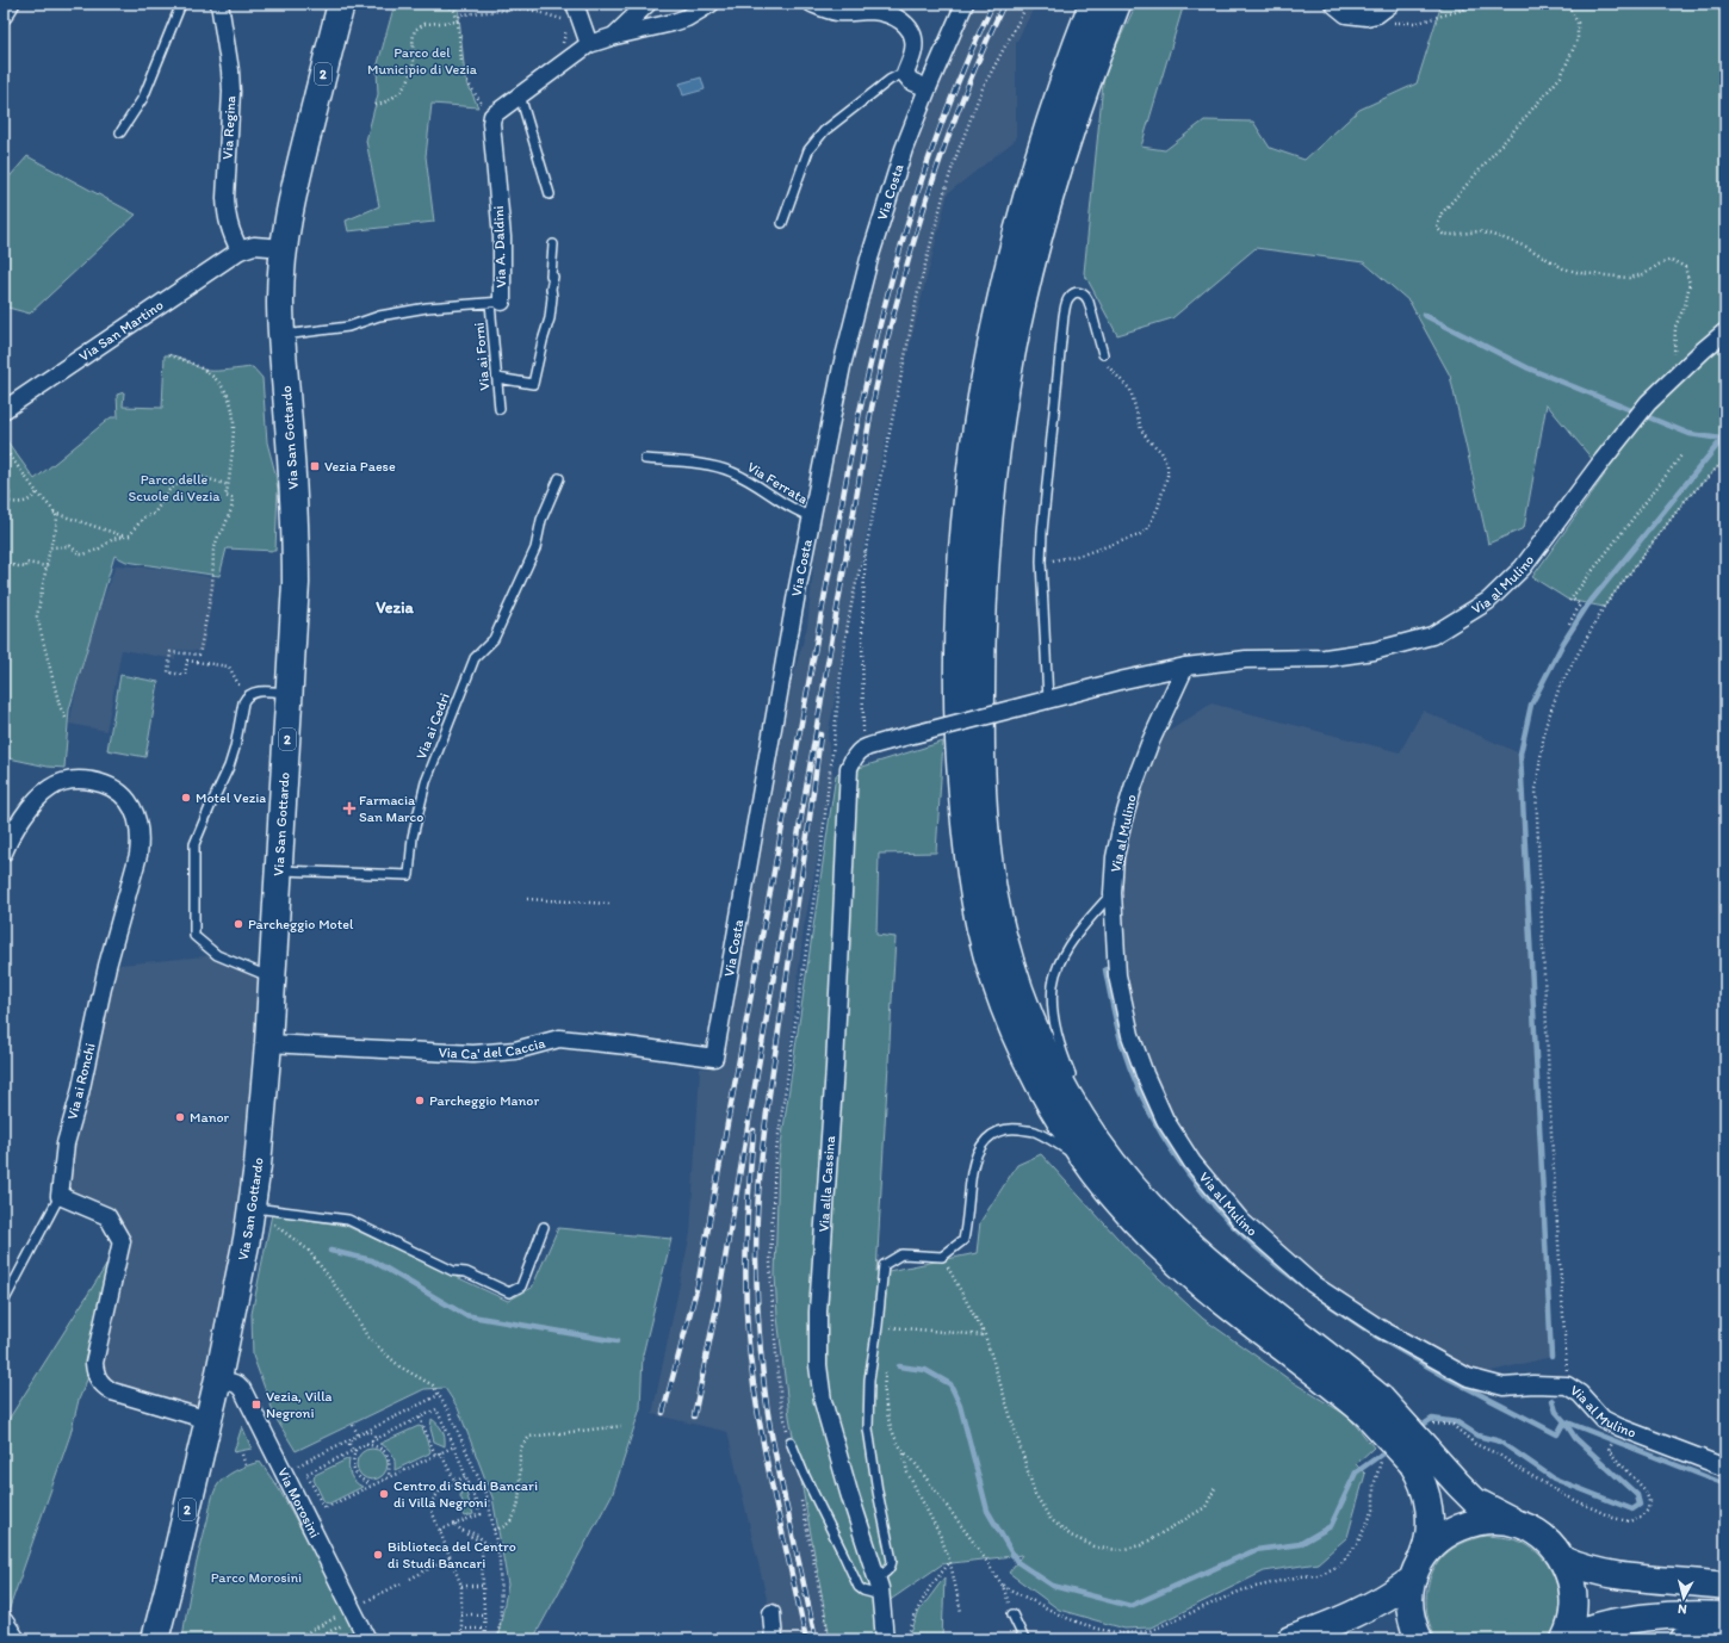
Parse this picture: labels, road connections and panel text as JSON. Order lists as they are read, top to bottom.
{
  "streets": {
    "main road": ["2", "Via San Gottardo"],
    "street": [
      "Via Regina",
      "Via Costa",
      "Via A. Daldini",
      "Via San Martino",
      "Via al Mulino",
      "Via Ca' del Caccia",
      "Via ai Ronchi",
      "Via alla Cassina",
      "Via Morosini"
    ],
    "lane": ["Via ai Forni", "Via Ferrata", "Via ai Cedri"]
  },
  "crossings": [
    ["Via Regina", "Via San Martino"],
    ["Via Costa", "Via Ferrata"],
    ["Via Costa", "Via Ca' del Caccia"],
    ["Via A. Daldini", "Via ai Forni"],
    ["Via A. Daldini", "Via San Gottardo"],
    ["Via San Gottardo", "Via ai Cedri"],
    ["Via San Gottardo", "Via Ca' del Caccia"],
    ["Via San Gottardo", "Via Morosini"],
    ["Via al Mulino", "Via alla Cassina"]
  ],
  "districts": ["Vezia"],
  "parks": ["Parco del Municipio di Vezia", "Parco delle Scuole di Vezia", "Parco Morosini"],
  "places": {
    "transit": ["Vezia Paese", "Vezia, Villa Negroni"],
    "other": [
      "Motel Vezia",
      "Parcheggio Motel",
      "Parcheggio Manor",
      "Manor",
      "Centro di Studi Bancari di Villa Negroni",
      "Biblioteca del Centro di Studi Bancari"
    ],
    "health": ["Farmacia San Marco"]
  },
  "north": "bottom"
}
